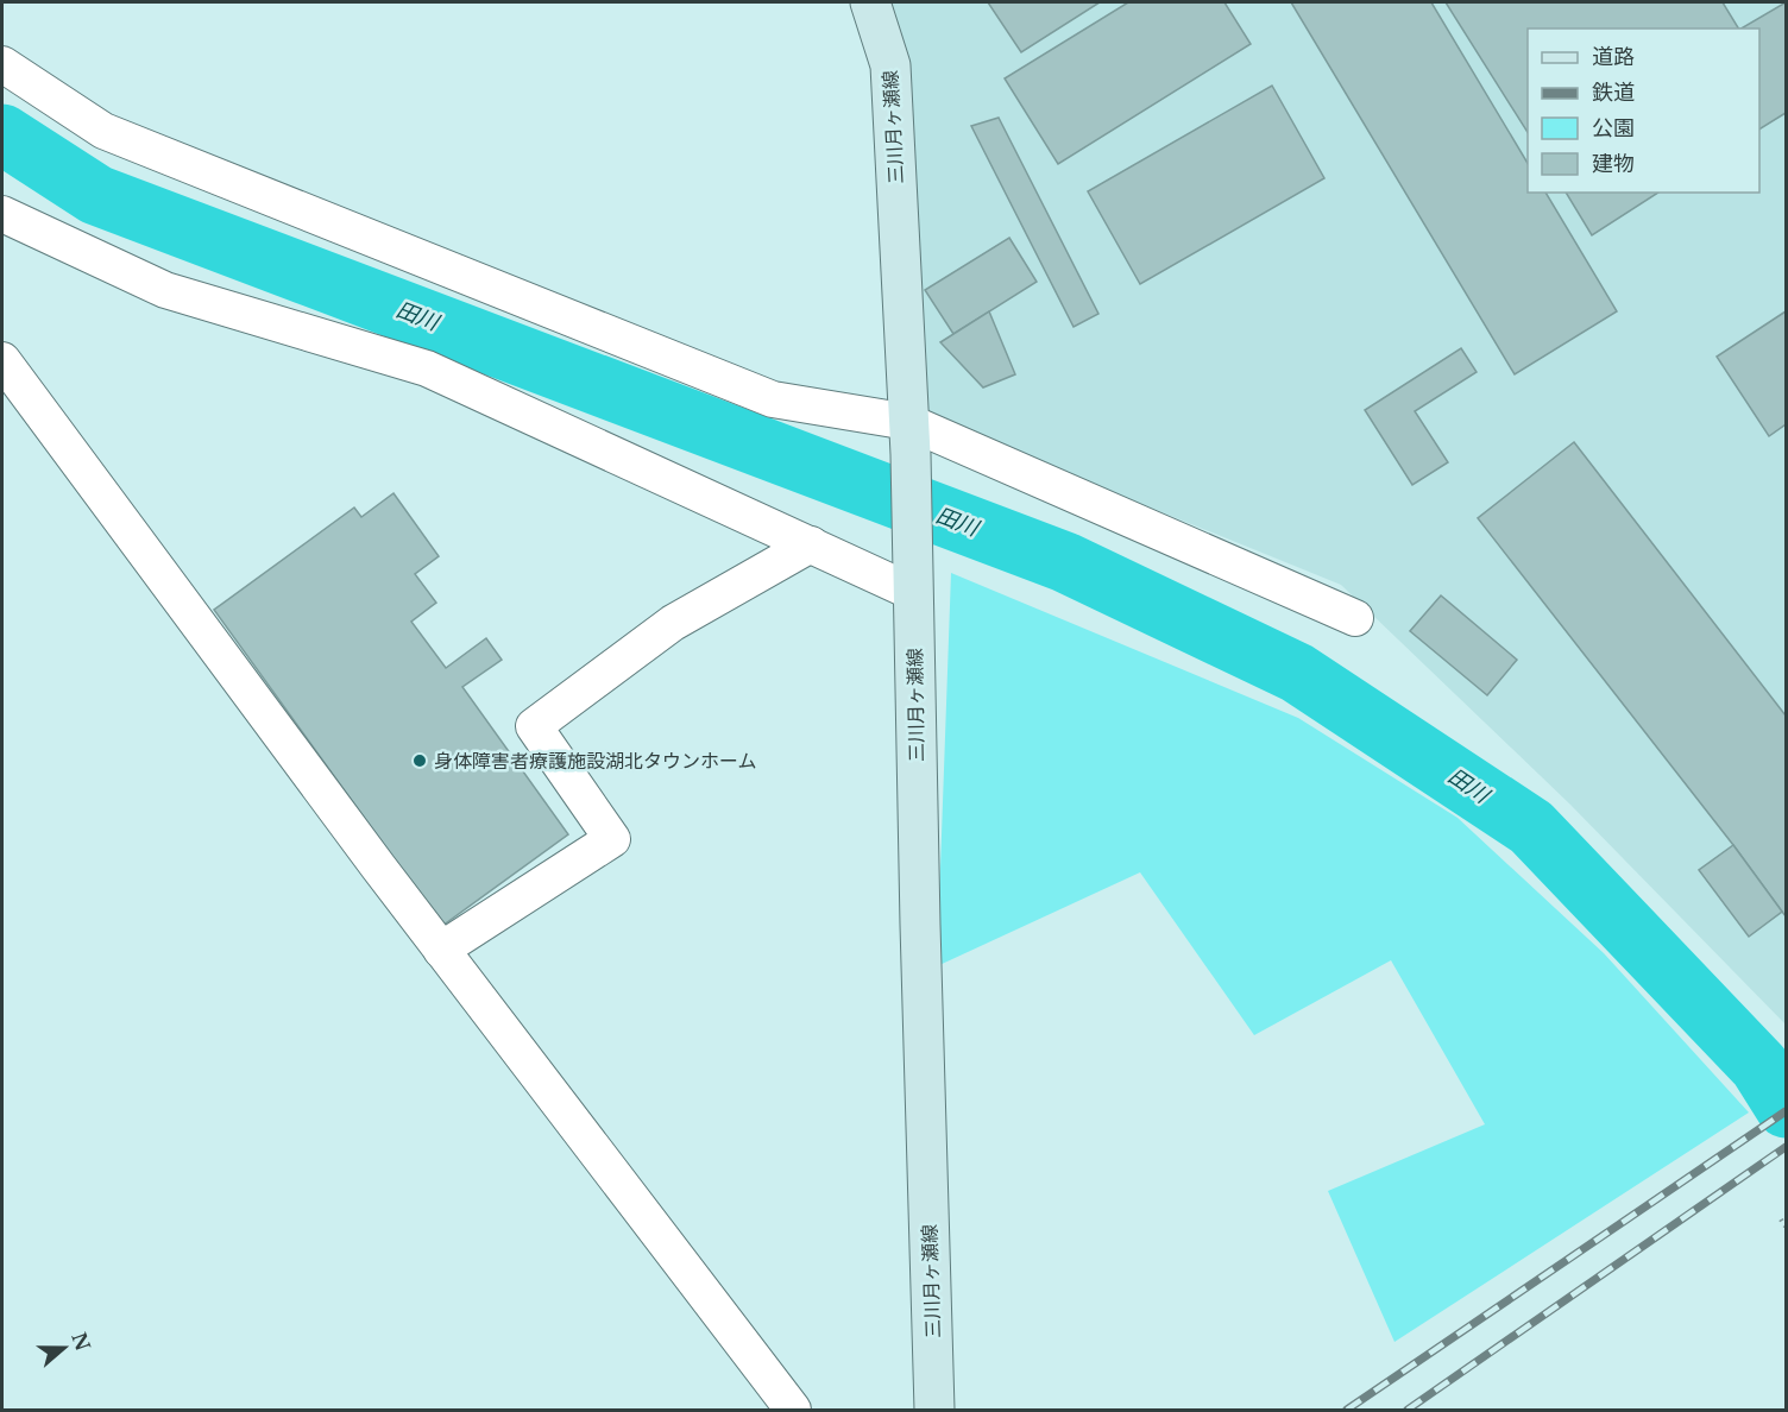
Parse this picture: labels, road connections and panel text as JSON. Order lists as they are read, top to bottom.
{
  "streets": {
    "main road": ["三川月ヶ瀬線"]
  },
  "water": ["田川"],
  "places": ["身体障害者療護施設湖北タウンホーム"],
  "legend": [
    "道路",
    "鉄道",
    "公園",
    "建物"
  ],
  "north": "right"
}
